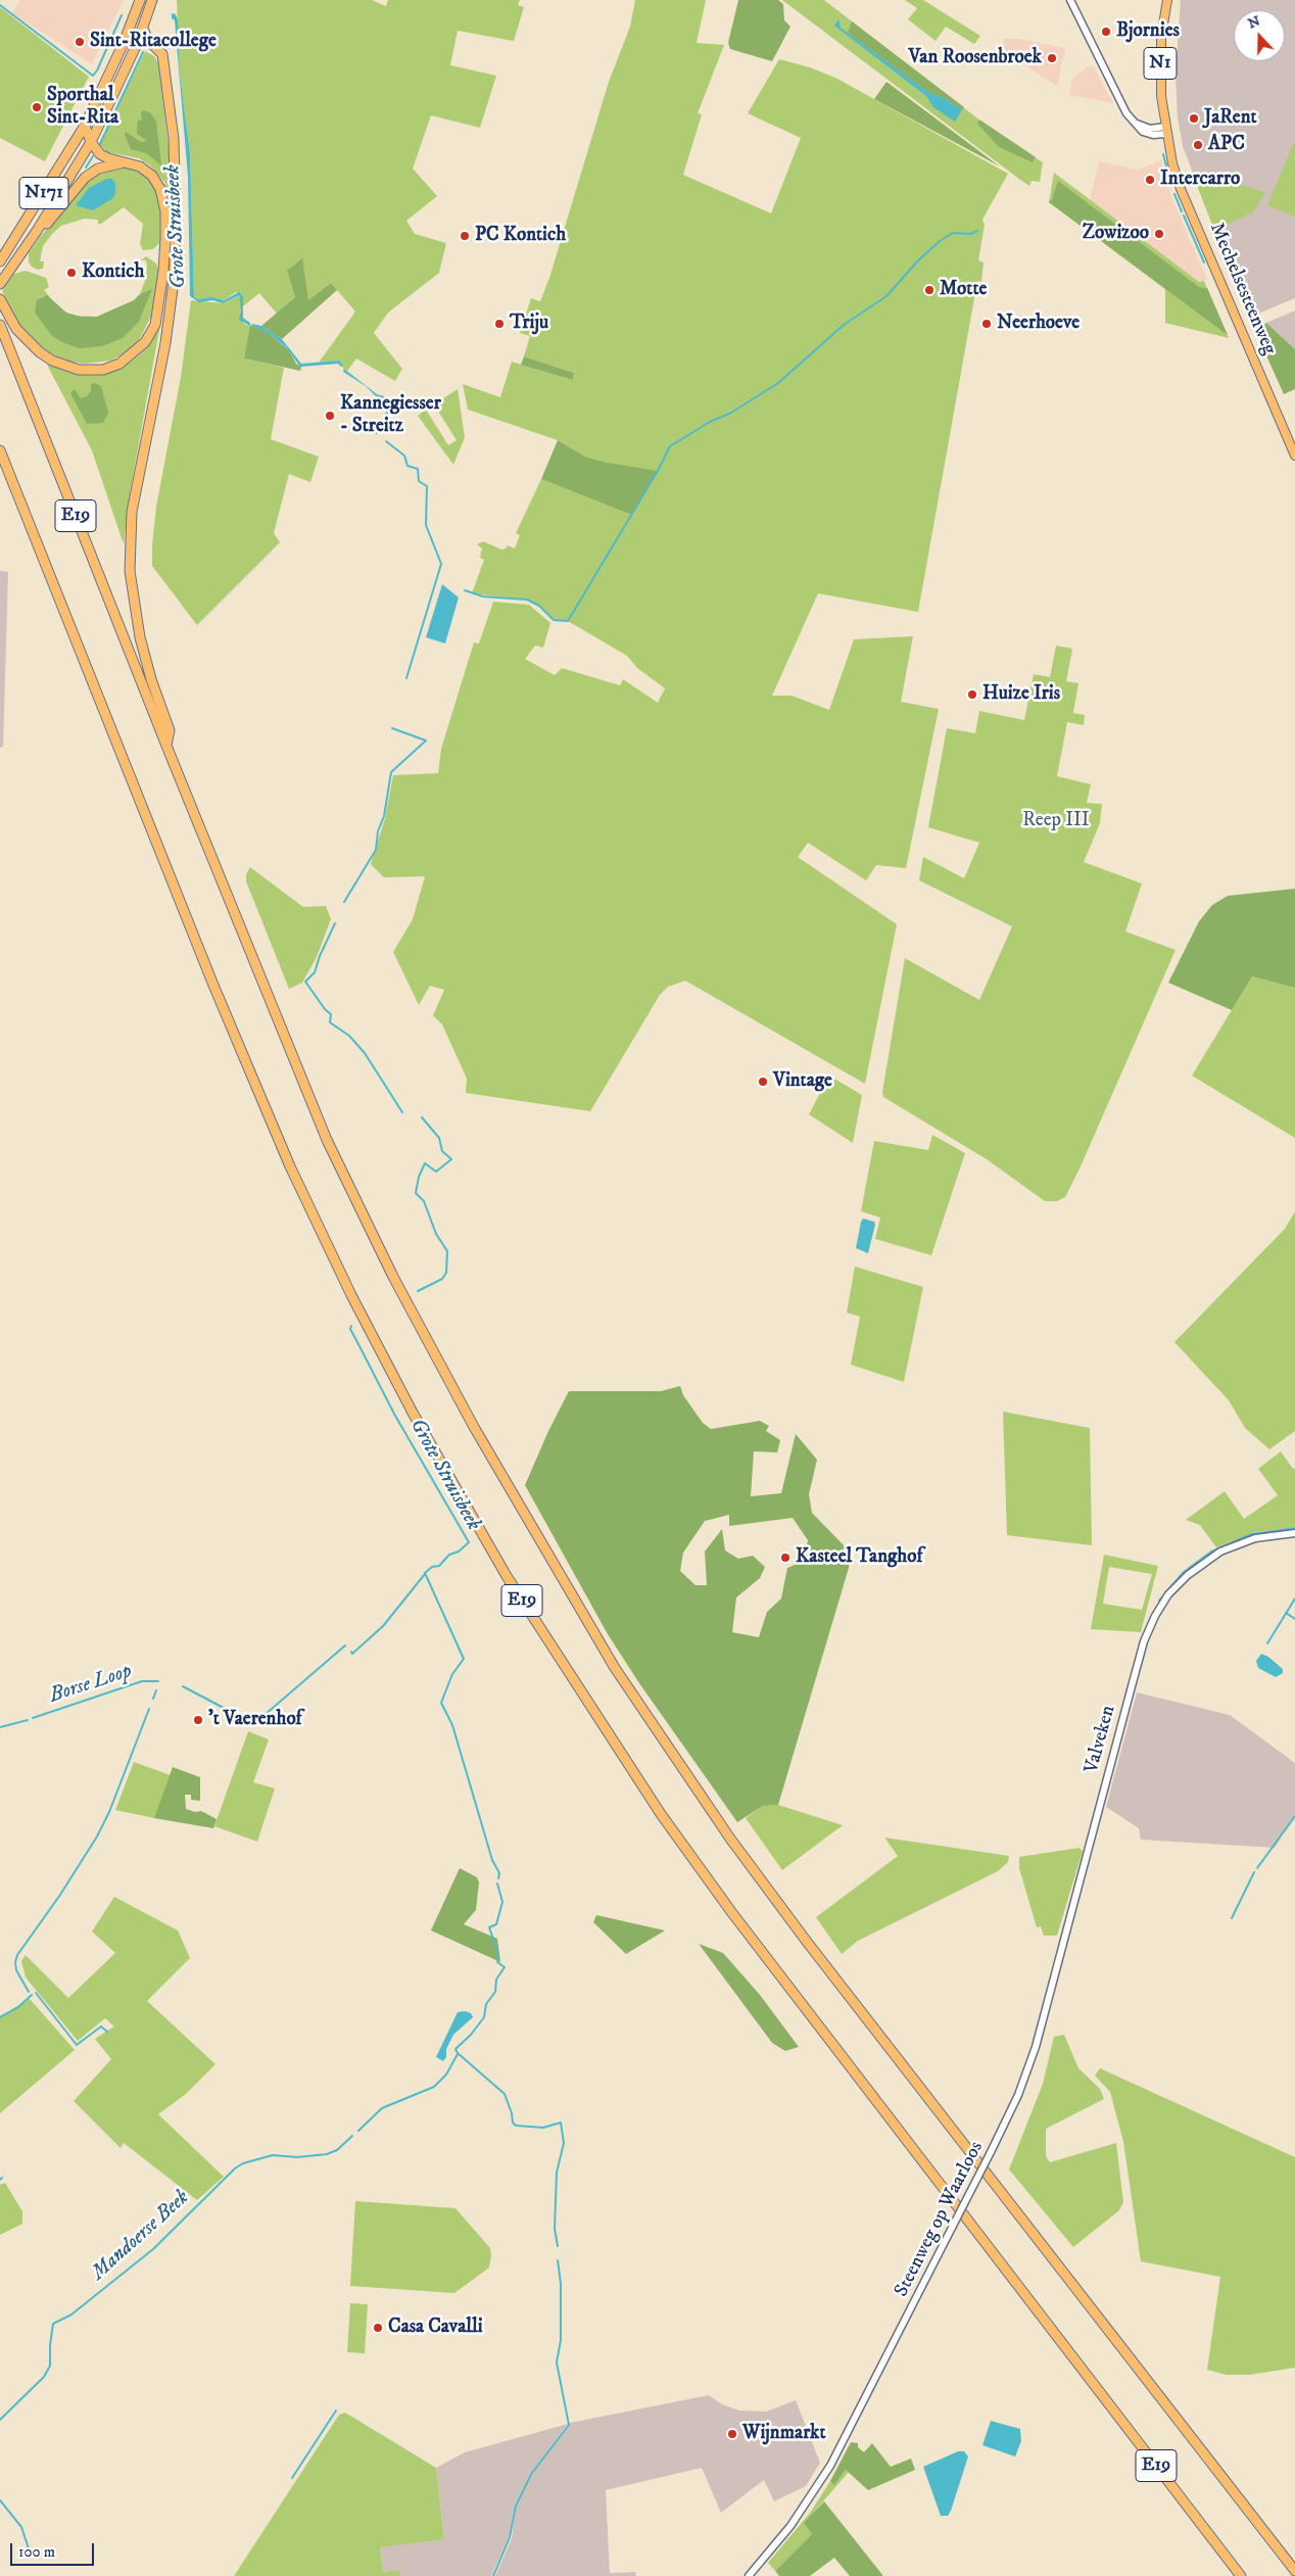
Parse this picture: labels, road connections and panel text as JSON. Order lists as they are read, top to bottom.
{
  "streets": {
    "highway": ["N171", "E19"],
    "main road": ["N1", "Mechelsesteenweg"],
    "street": ["Valveken", "Steenweg op Waarloos"]
  },
  "crossings": [
    ["N1", "Mechelsesteenweg"],
    ["Valveken", "Steenweg op Waarloos"]
  ],
  "water": ["Grote Struisbeek", "Borse Loop", "Mandoerse Beek"],
  "parks": ["Reep III"],
  "places": [
    "Bjornies",
    "Sint-Ritacollege",
    "Van Roosenbroek",
    "Sporthal Sint-Rita",
    "JaRent",
    "APC",
    "Intercarro",
    "Zowizoo",
    "PC Kontich",
    "Kontich",
    "Motte",
    "Triju",
    "Neerhoeve",
    "Kannegiesser - Streitz",
    "Huize Iris",
    "Vintage",
    "Kasteel Tanghof",
    "'t Vaerenhof",
    "Casa Cavalli",
    "Wijnmarkt"
  ],
  "scale_bar": "100 m",
  "north": "top"
}
